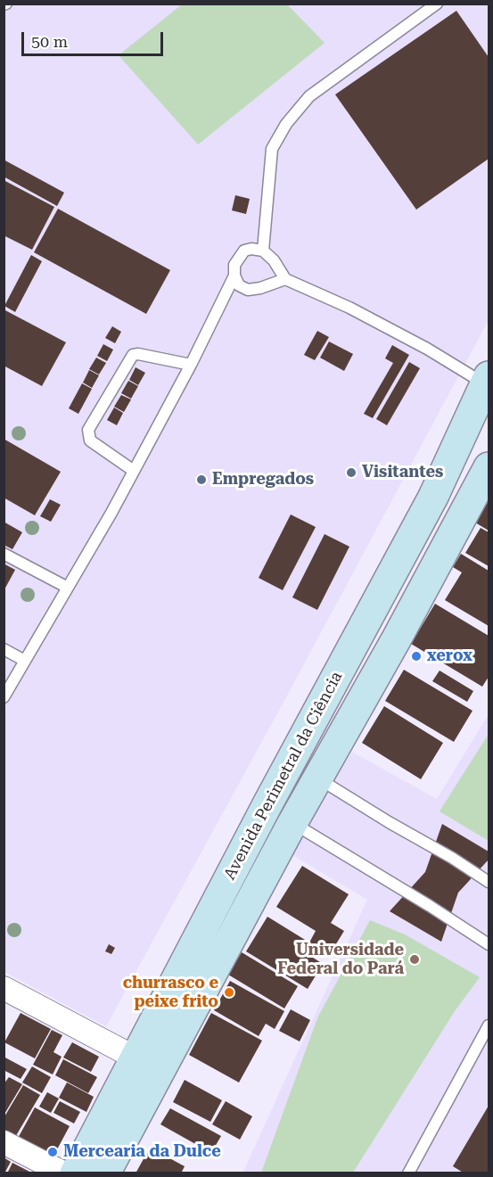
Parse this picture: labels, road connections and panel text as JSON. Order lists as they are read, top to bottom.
{
  "streets": {
    "main road": ["Avenida Perimetral da Ciência"]
  },
  "places": [
    "Visitantes",
    "Empregados",
    "xerox",
    "Universidade Federal do Pará",
    "churrasco e peixe frito",
    "Mercearia da Dulce"
  ],
  "scale_bar": "50 m"
}
